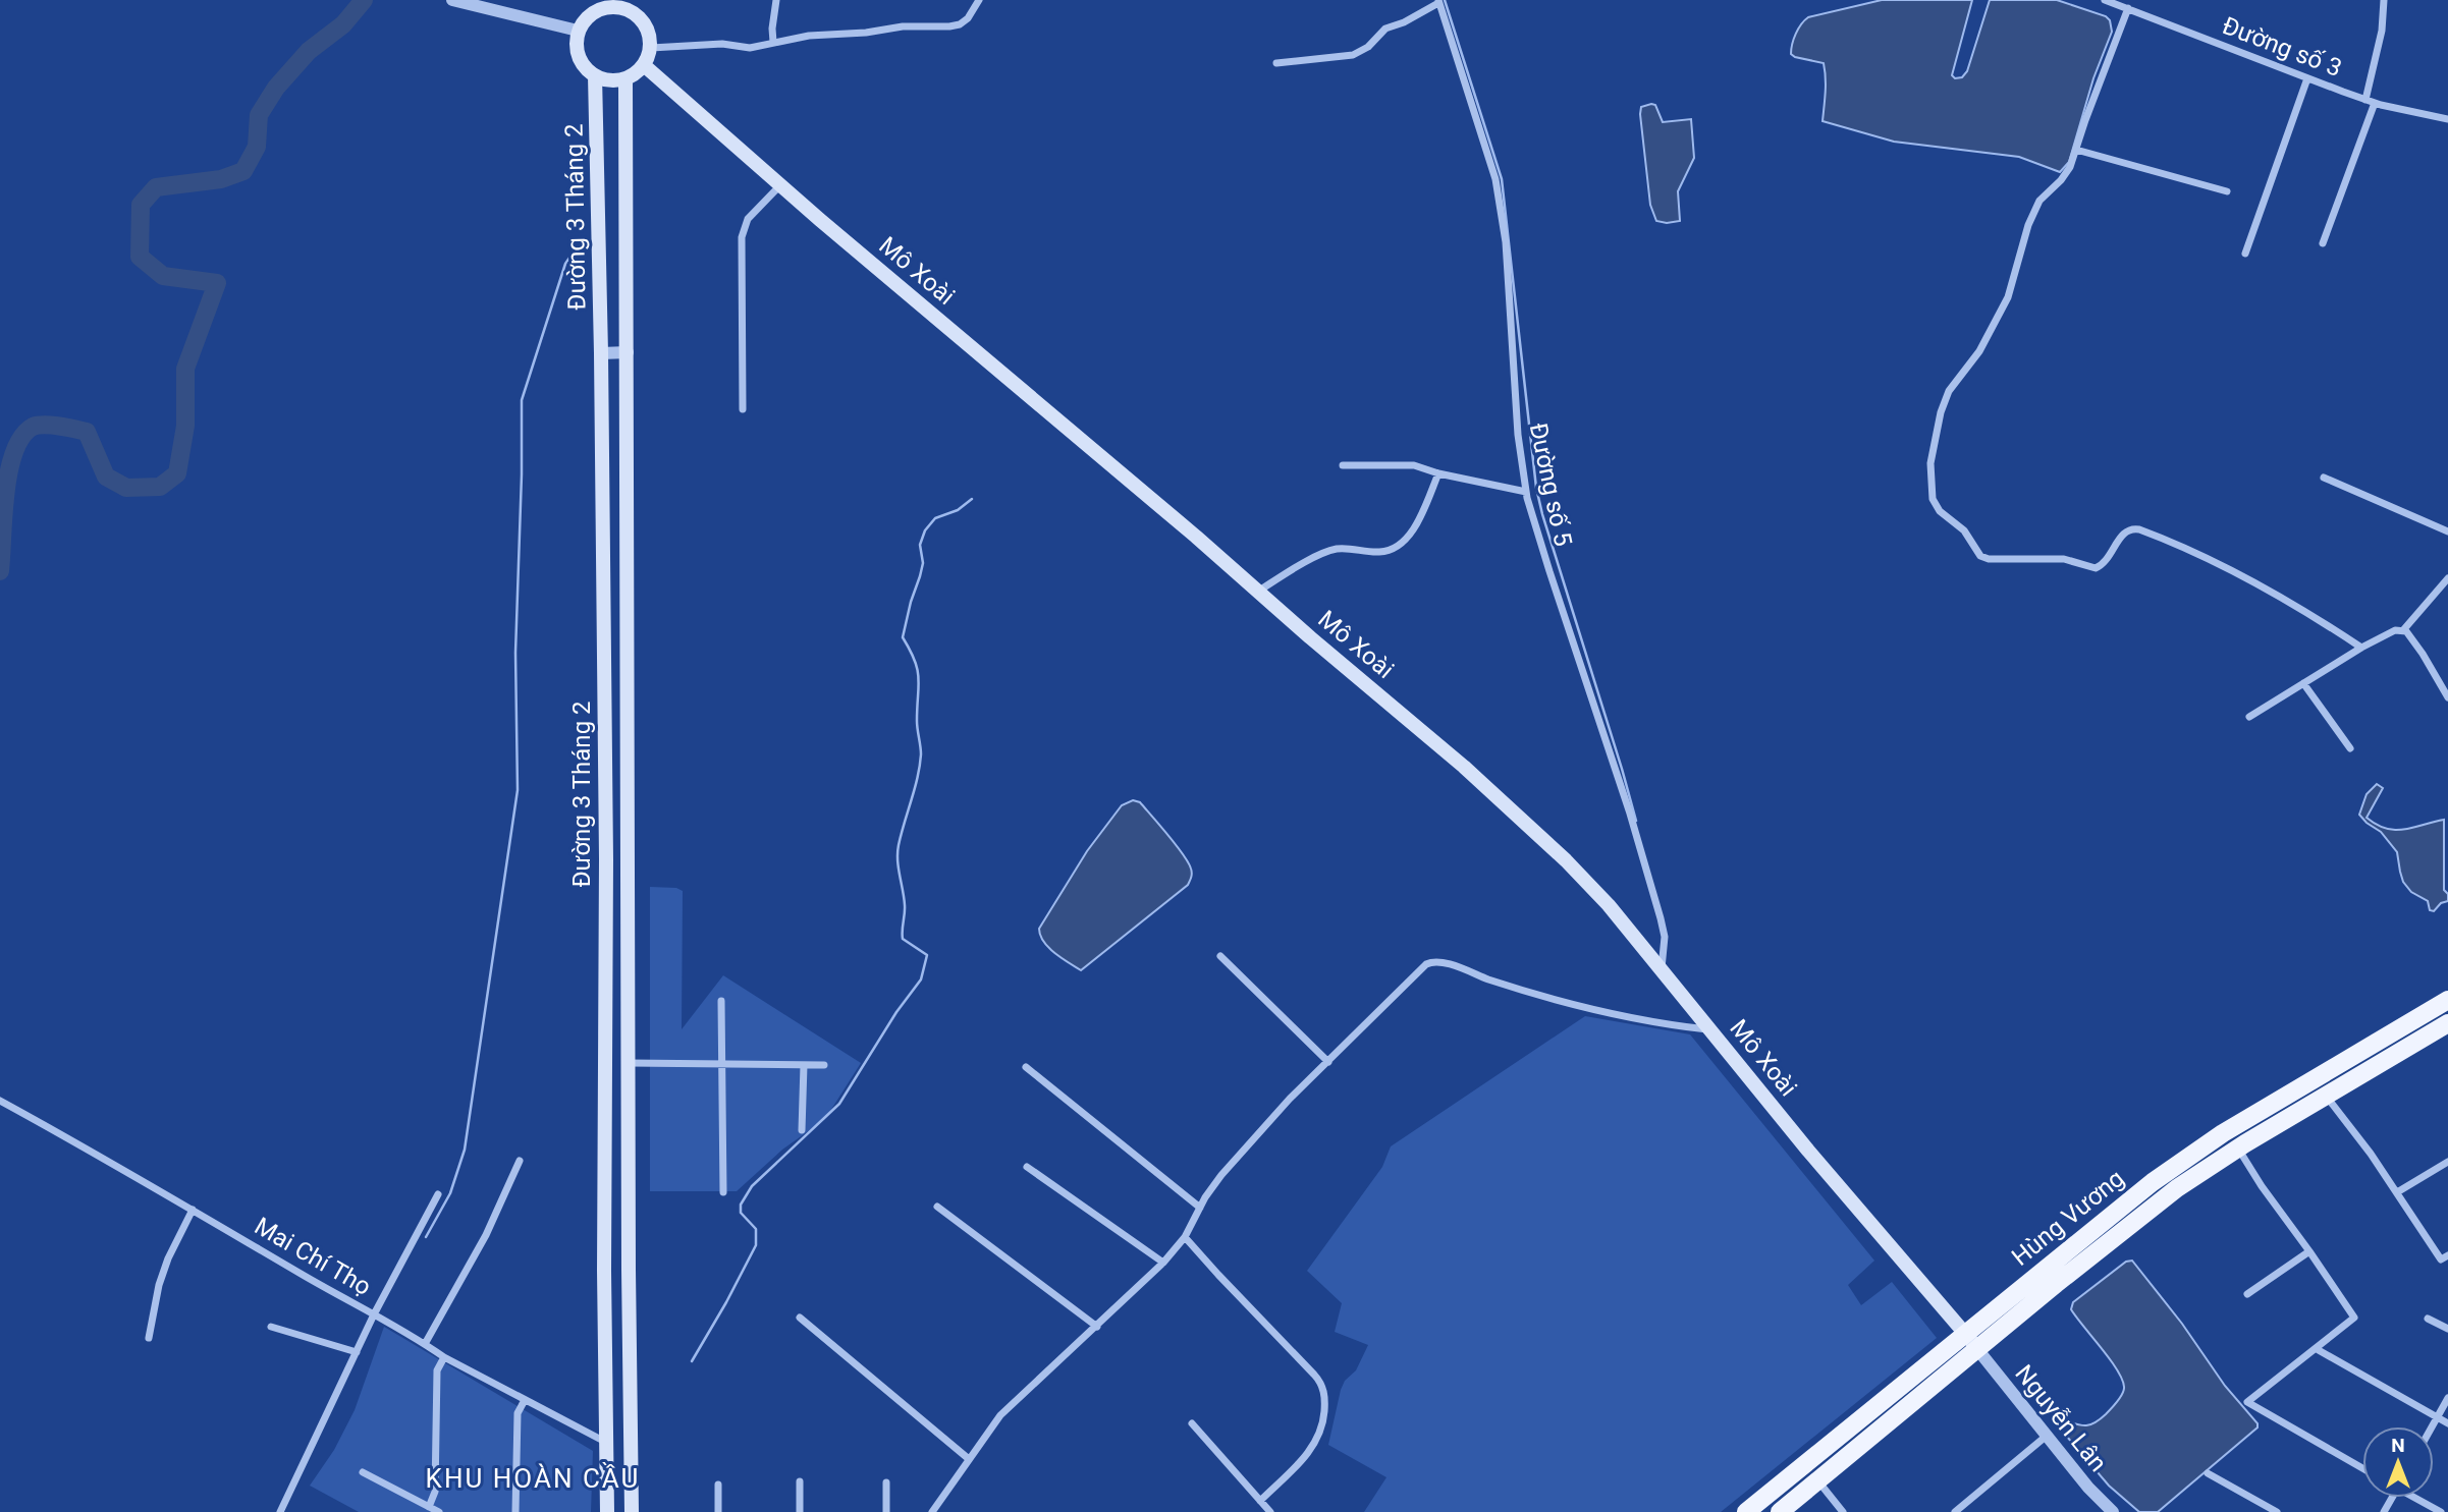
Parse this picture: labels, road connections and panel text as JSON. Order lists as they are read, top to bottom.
{
  "streets": {
    "main road": ["Đường 3 Tháng 2", "Mô Xoài", "Hùng Vương"],
    "street": [
      "Đường số 3",
      "Đường số 5",
      "Mai Chí Thọ",
      "Nguyễn Lân"
    ]
  },
  "crossings": [
    ["Đường 3 Tháng 2", "Mô Xoài"],
    ["Đường 3 Tháng 2", "Mai Chí Thọ"],
    ["Mô Xoài", "Đường số 5"],
    ["Mô Xoài", "Hùng Vương"],
    ["Mô Xoài", "Nguyễn Lân"],
    ["Hùng Vương", "Nguyễn Lân"]
  ],
  "districts": ["KHU HOÀN CẦU"],
  "north": "top"
}
